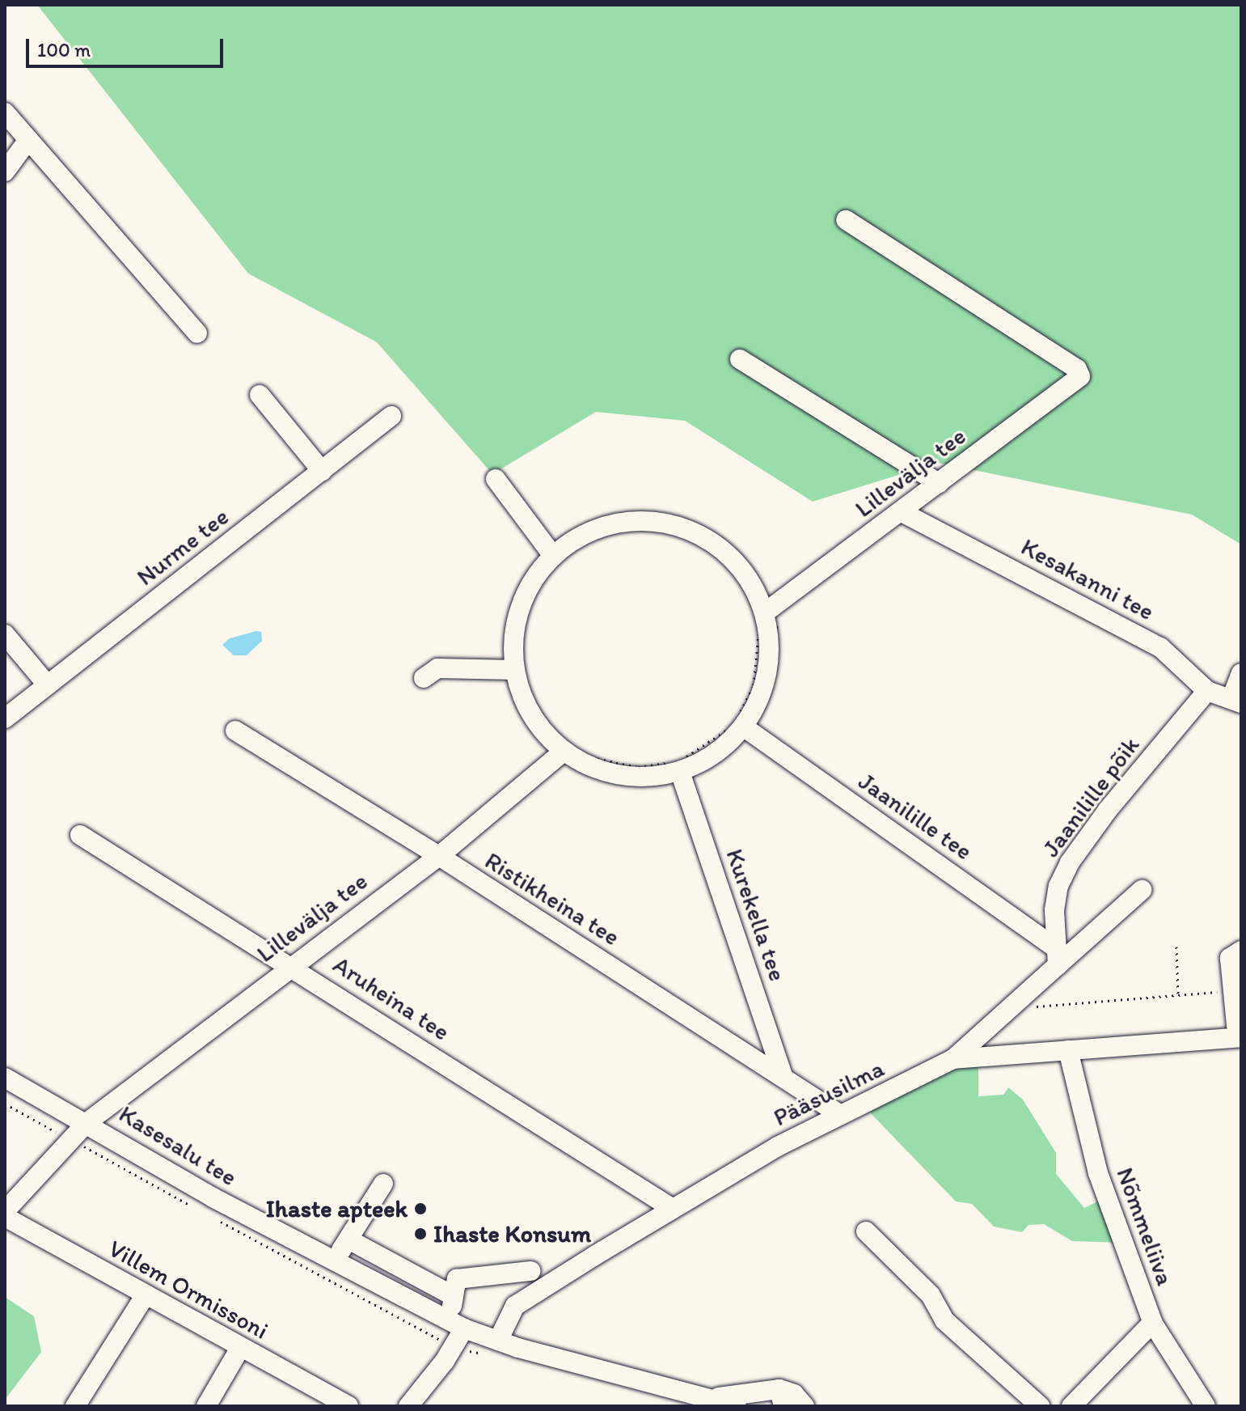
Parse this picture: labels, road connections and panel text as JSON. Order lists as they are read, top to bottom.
{
  "streets": {
    "street": [
      "Lillevälja tee",
      "Nurme tee",
      "Kesakanni tee",
      "Jaanilille põik",
      "Jaanilille tee",
      "Ristikheina tee",
      "Kurekella tee",
      "Aruheina tee",
      "Pääsusilma",
      "Kasesalu tee",
      "Nõmmeliiva",
      "Villem Ormissoni"
    ]
  },
  "crossings": [
    ["Lillevälja tee", "Kesakanni tee"],
    ["Lillevälja tee", "Ristikheina tee"],
    ["Lillevälja tee", "Aruheina tee"],
    ["Lillevälja tee", "Kasesalu tee"],
    ["Kesakanni tee", "Jaanilille põik"],
    ["Jaanilille põik", "Jaanilille tee"],
    ["Ristikheina tee", "Kurekella tee"],
    ["Ristikheina tee", "Pääsusilma"],
    ["Aruheina tee", "Pääsusilma"],
    ["Pääsusilma", "Kasesalu tee"],
    ["Pääsusilma", "Nõmmeliiva"]
  ],
  "places": ["Ihaste apteek", "Ihaste Konsum"],
  "scale_bar": "100 m"
}
